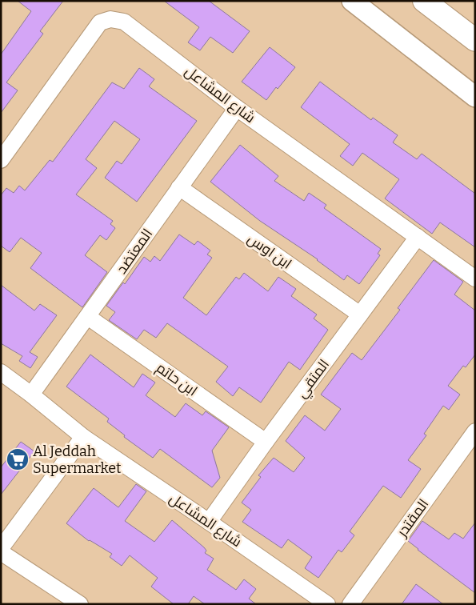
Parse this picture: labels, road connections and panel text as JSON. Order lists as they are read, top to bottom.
{
  "streets": {
    "street": [
      "شارع المشاعل",
      "المعتضد",
      "ابن اوس",
      "المتقي",
      "ابن حاتم",
      "المقتدر"
    ]
  },
  "crossings": [
    ["شارع المشاعل", "المعتضد"],
    ["شارع المشاعل", "المتقي"],
    ["المعتضد", "ابن اوس"],
    ["المعتضد", "ابن حاتم"],
    ["ابن اوس", "المتقي"],
    ["المتقي", "ابن حاتم"]
  ],
  "places": {
    "supermarket": ["Al Jeddah Supermarket"]
  }
}
